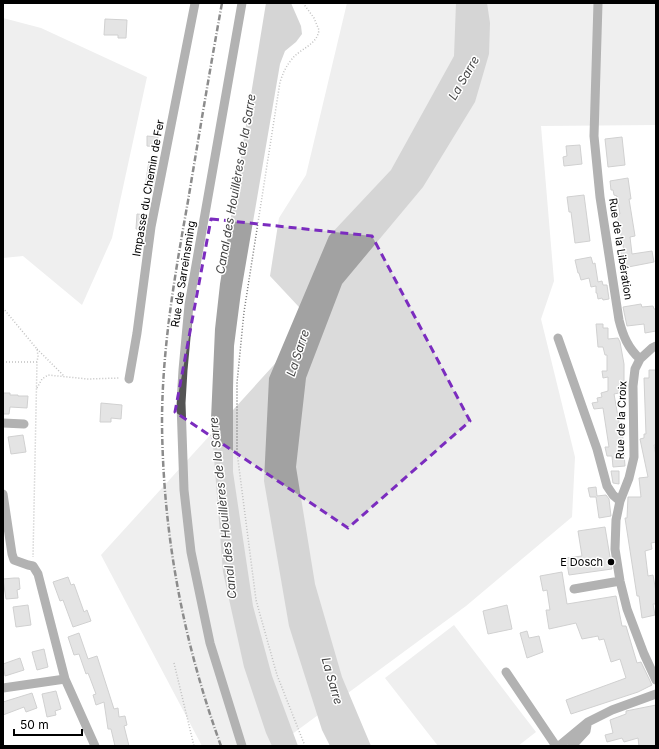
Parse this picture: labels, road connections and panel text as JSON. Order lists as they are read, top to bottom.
{
  "streets": {
    "street": [
      "Impasse du Chemin de Fer",
      "Rue de la Libération",
      "Rue de Sarreinsming",
      "Rue de la Croix"
    ]
  },
  "crossings": [
    ["Rue de la Libération", "Rue de la Croix"]
  ],
  "water": ["La Sarre", "Canal des Houillères de la Sarre"],
  "places": ["E Dosch"],
  "scale_bar": "50 m"
}
